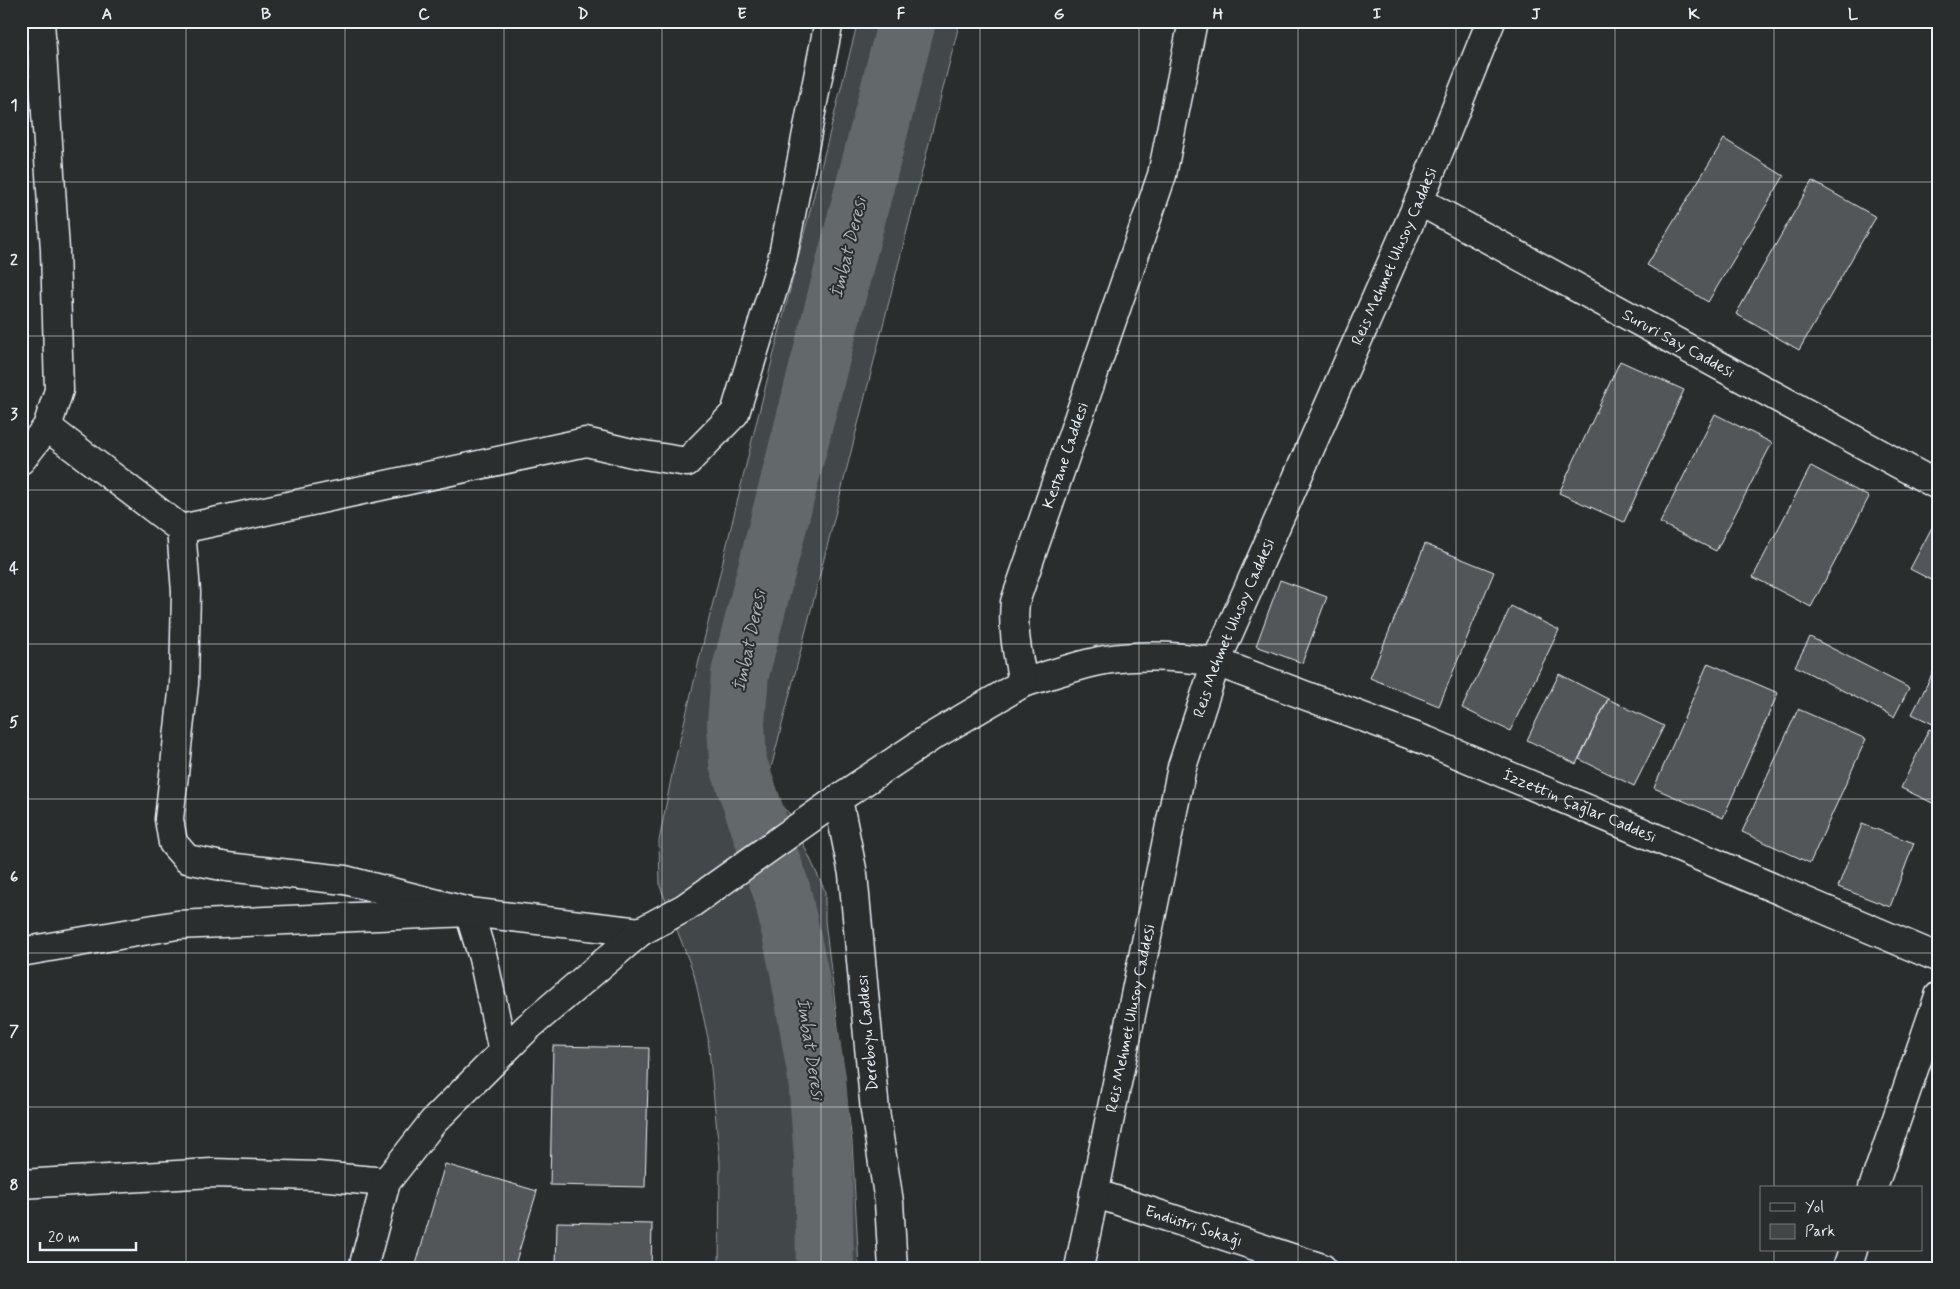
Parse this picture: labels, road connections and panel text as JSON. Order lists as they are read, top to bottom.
{
  "streets": {
    "street": [
      "Reis Mehmet Ulusoy Caddesi",
      "Sururi Say Caddesi",
      "Kestane Caddesi",
      "İzzettin Çağlar Caddesi",
      "Dereboyu Caddesi",
      "Endüstri Sokağı"
    ]
  },
  "crossings": [
    ["Reis Mehmet Ulusoy Caddesi", "Sururi Say Caddesi"],
    ["Reis Mehmet Ulusoy Caddesi", "İzzettin Çağlar Caddesi"],
    ["Reis Mehmet Ulusoy Caddesi", "Endüstri Sokağı"],
    ["Kestane Caddesi", "İzzettin Çağlar Caddesi"]
  ],
  "water": ["İmbat Deresi"],
  "legend": ["Yol", "Park"],
  "scale_bar": "20 m",
  "grid": {
    "columns": [
      "A",
      "B",
      "C",
      "D",
      "E",
      "F",
      "G",
      "H",
      "I",
      "J",
      "K",
      "L"
    ],
    "rows": [
      "1",
      "2",
      "3",
      "4",
      "5",
      "6",
      "7",
      "8"
    ]
  }
}
